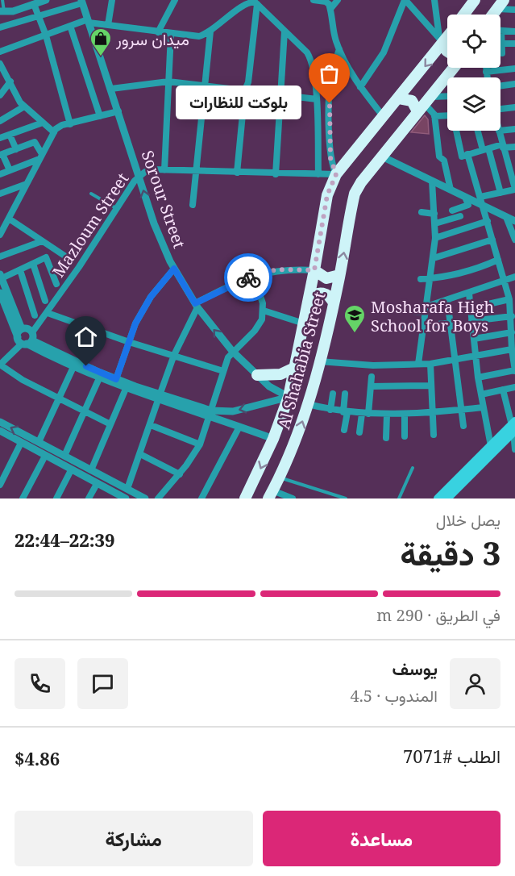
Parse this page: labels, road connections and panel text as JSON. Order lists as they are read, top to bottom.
{
  "streets": {
    "highway": ["Al Shahabia Street"],
    "street": ["Sorour Street", "Mazloum Street"]
  },
  "crossings": [
    ["Sorour Street", "Mazloum Street"],
    ["Sorour Street", "Al Shahabia Street"],
    ["Mazloum Street", "Al Shahabia Street"]
  ],
  "places": {
    "shop": ["ميدان سرور"],
    "other": ["بلوكت للنظارات"],
    "school or university": ["Mosharafa High School for Boys"]
  },
  "page": {
    "bubble": "بلوكت للنظارات",
    "heading": ["3 دقيقة", "يصل خلال", "22:39–22:44"],
    "panel": [
      "يوسف",
      "المندوب · 4.5",
      "الطلب #7071",
      "$4.86"
    ],
    "bar": "في الطريق · 290 m",
    "buttons": ["مساعدة", "مشاركة"]
  }
}
